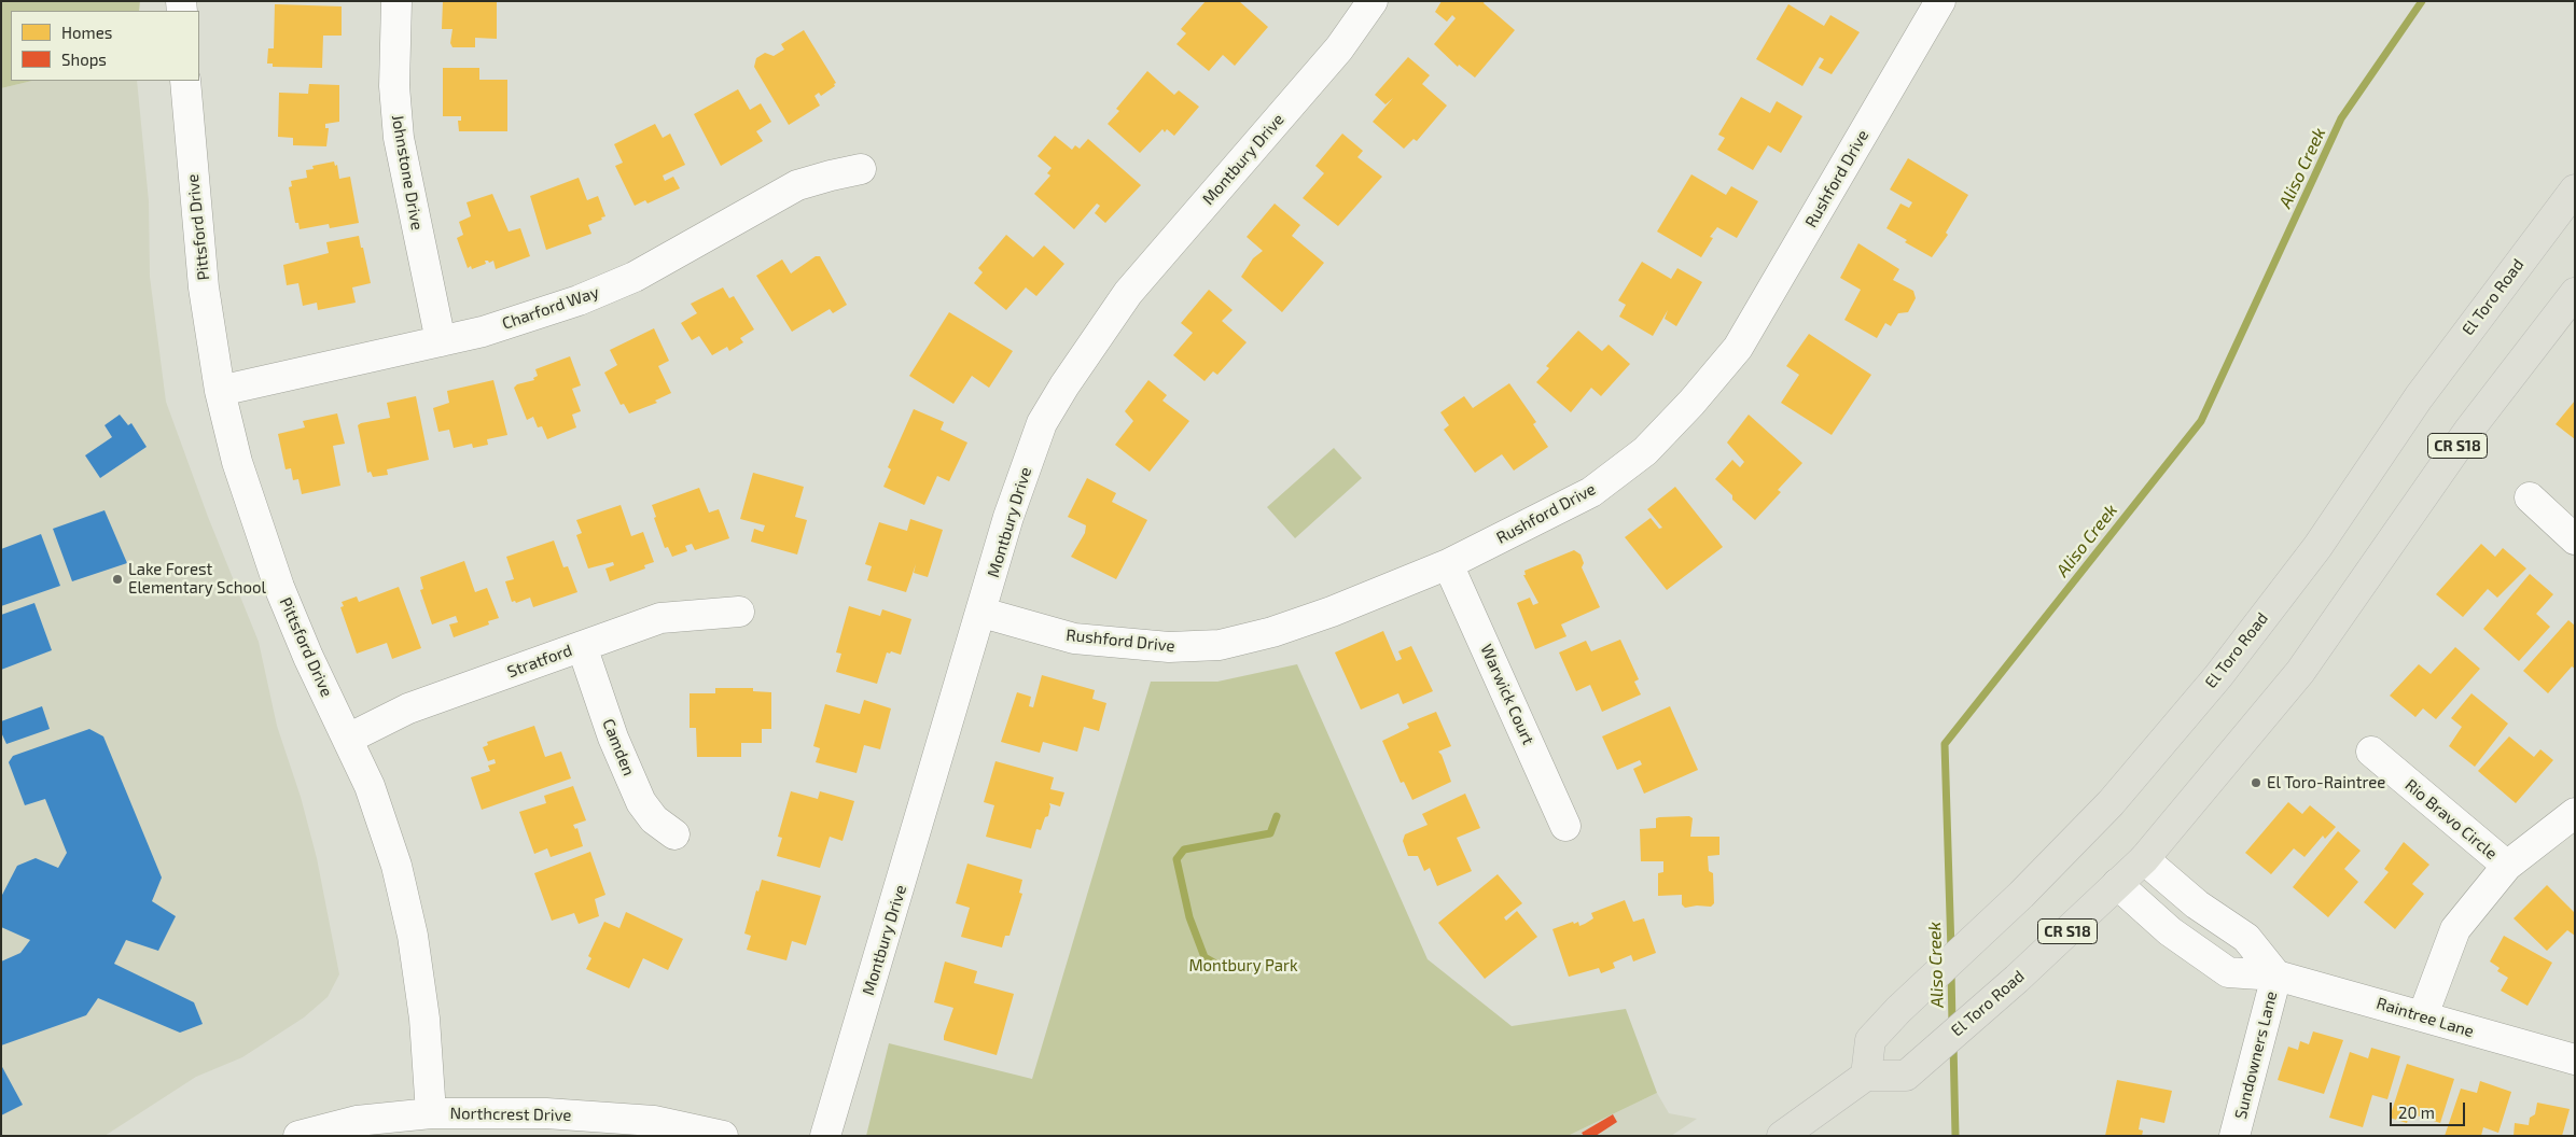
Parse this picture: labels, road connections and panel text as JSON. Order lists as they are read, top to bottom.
{
  "streets": {
    "main road": ["El Toro Road", "CR S18"],
    "street": [
      "Montbury Drive",
      "Johnstone Drive",
      "Rushford Drive",
      "Pittsford Drive",
      "Charford Way",
      "Stratford",
      "Warwick Court",
      "Camden",
      "Rio Bravo Circle",
      "Raintree Lane",
      "Sundowners Lane",
      "Northcrest Drive"
    ]
  },
  "crossings": [
    ["Montbury Drive", "Rushford Drive"],
    ["Johnstone Drive", "Charford Way"],
    ["Rushford Drive", "Warwick Court"],
    ["Pittsford Drive", "Charford Way"],
    ["Pittsford Drive", "Stratford"],
    ["Pittsford Drive", "Northcrest Drive"],
    ["El Toro Road", "Raintree Lane"],
    ["Stratford", "Camden"],
    ["Raintree Lane", "Sundowners Lane"]
  ],
  "water": ["Aliso Creek"],
  "parks": ["Montbury Park"],
  "places": ["Lake Forest Elementary School", "El Toro-Raintree"],
  "legend": ["Homes", "Shops"],
  "scale_bar": "20 m"
}
